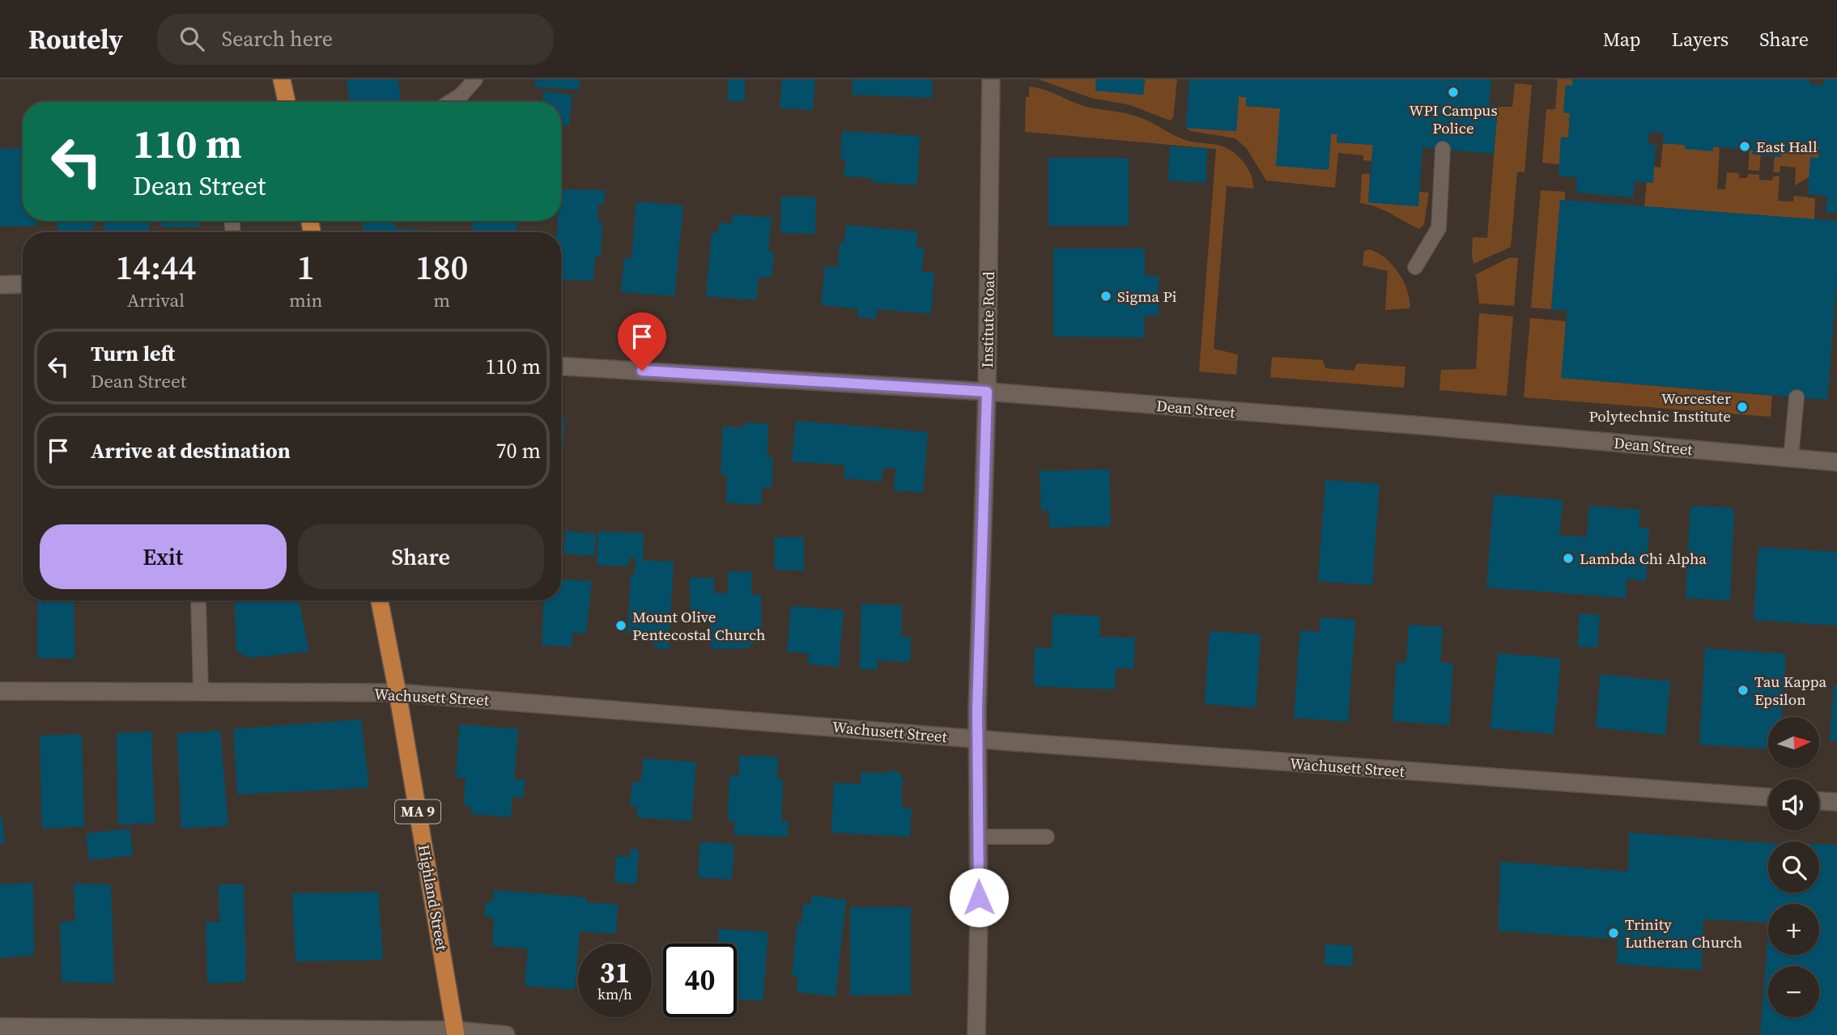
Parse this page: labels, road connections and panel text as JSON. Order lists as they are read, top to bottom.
{
  "streets": {
    "highway": ["MA 9", "Highland Street"],
    "street": ["Institute Road", "Dean Street", "Wachusett Street"]
  },
  "crossings": [
    ["Institute Road", "Dean Street"],
    ["Institute Road", "Wachusett Street"],
    ["Wachusett Street", "Highland Street"]
  ],
  "places": [
    "WPI Campus Police",
    "East Hall",
    "Sigma Pi",
    "Worcester Polytechnic Institute",
    "Lambda Chi Alpha",
    "Mount Olive Pentecostal Church",
    "Tau Kappa Epsilon",
    "Trinity Lutheran Church"
  ],
  "north": "right",
  "page": {
    "header": "Routely",
    "search": "Search here",
    "nav": ["Map", "Layers", "Share"],
    "turn": ["110 m", "Dean Street"],
    "eta": [
      "14:44",
      "Arrival",
      "1",
      "min",
      "180",
      "m"
    ],
    "list": [
      {
        "name": "Turn left",
        "note": "Dean Street",
        "value": "110 m"
      },
      {
        "name": "Arrive at destination",
        "value": "70 m"
      }
    ],
    "buttons": ["Exit", "Share"],
    "map_buttons": ["+", "−"],
    "speed": "31 km/h",
    "limit": "40"
  }
}
